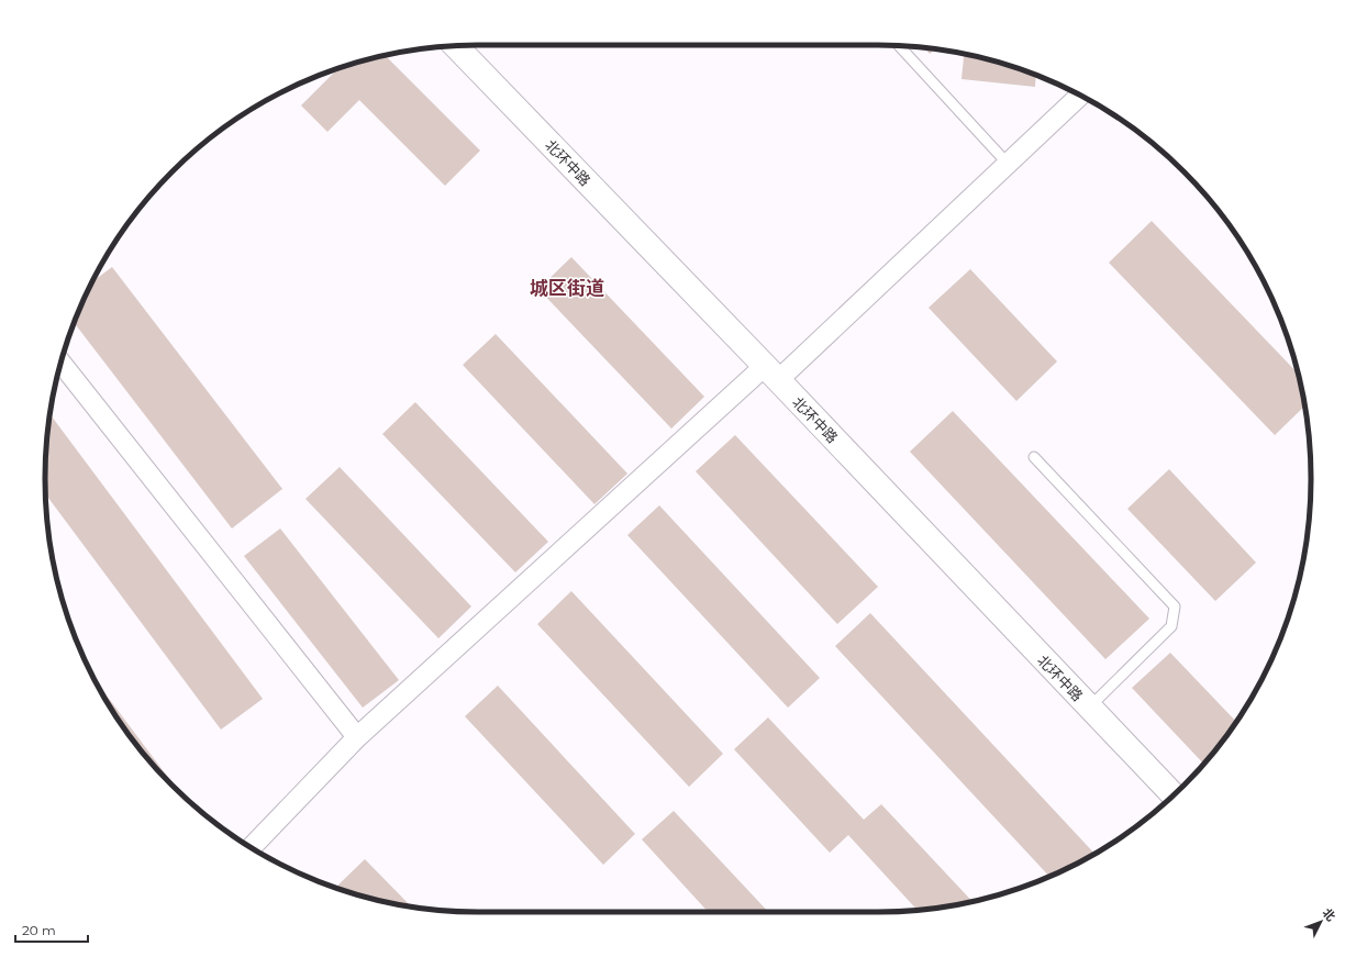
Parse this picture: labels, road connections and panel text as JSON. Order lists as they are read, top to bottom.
{
  "streets": {
    "street": ["北环中路"]
  },
  "districts": ["城区街道"],
  "scale_bar": "20 m",
  "north": "top right"
}
